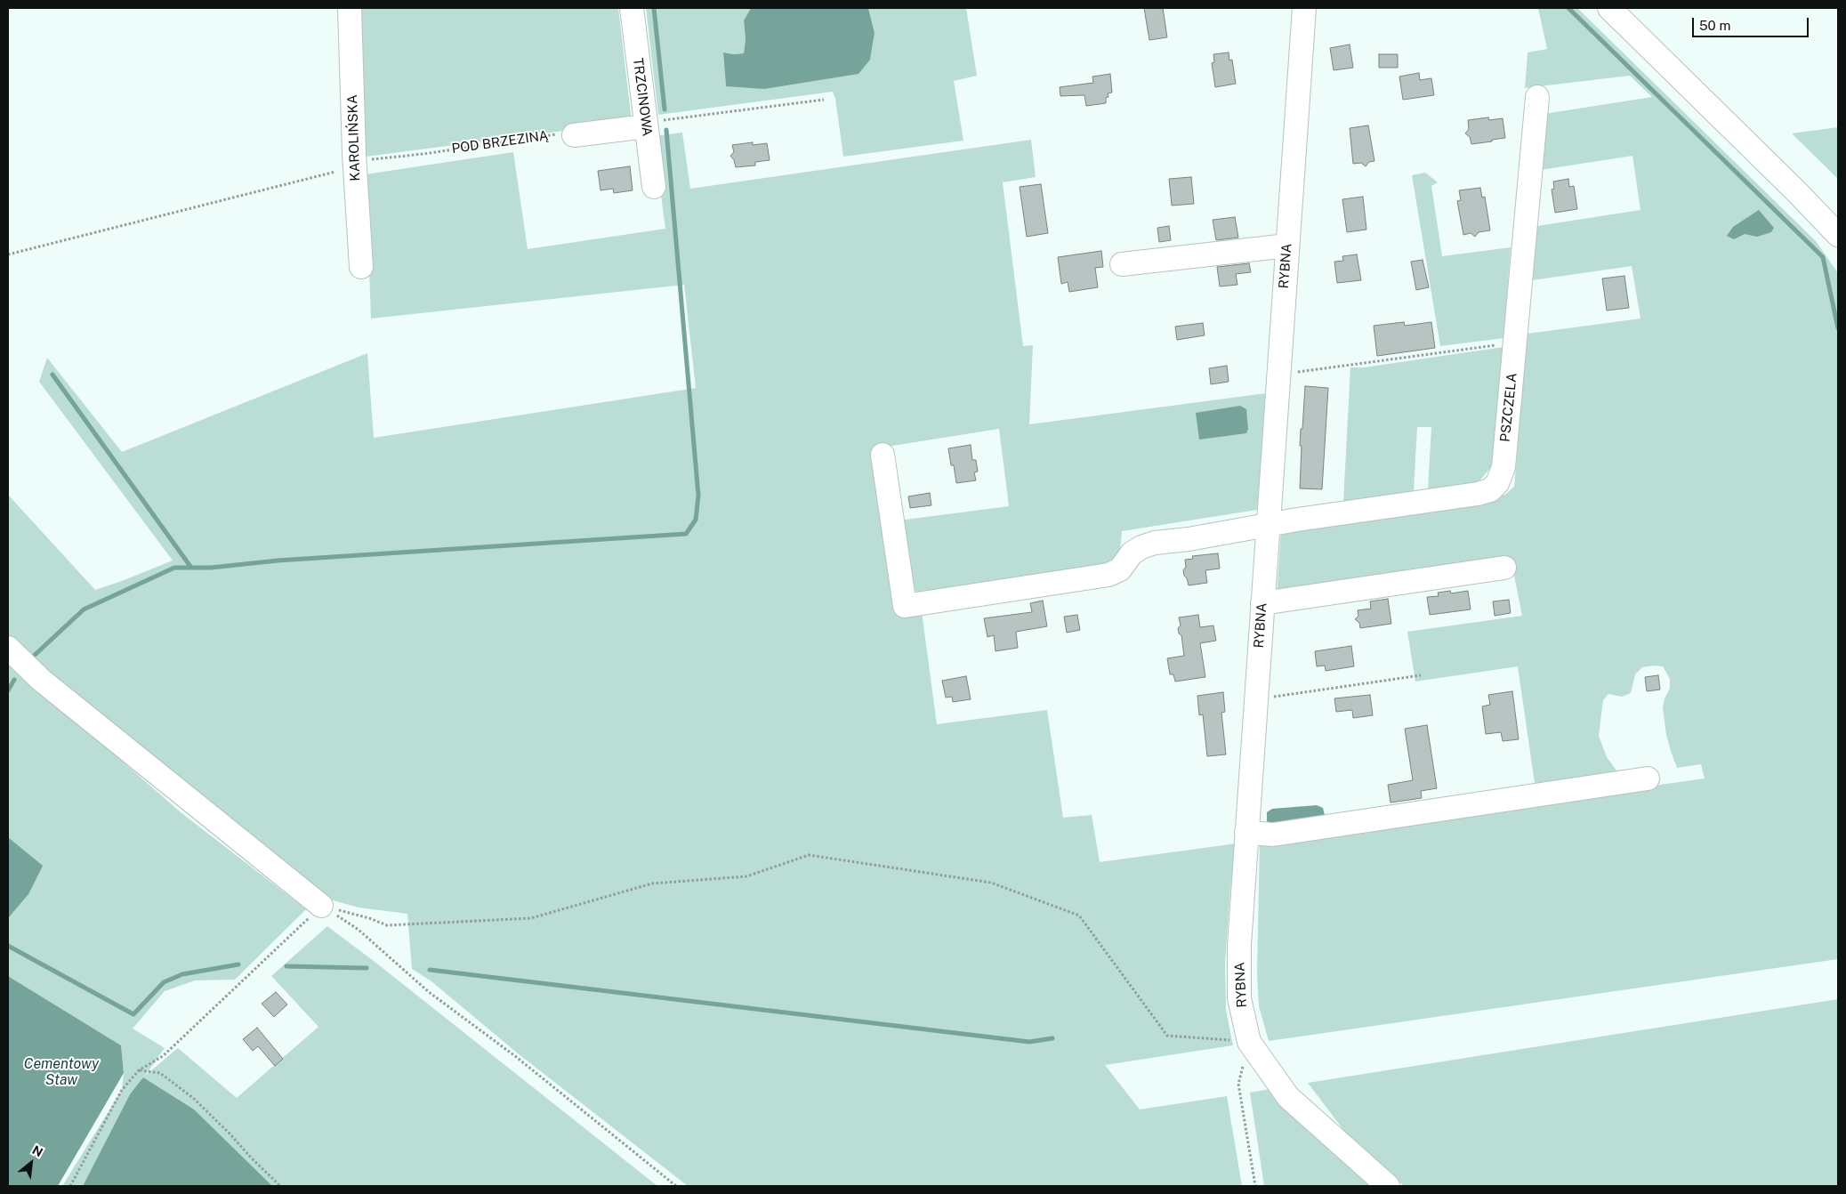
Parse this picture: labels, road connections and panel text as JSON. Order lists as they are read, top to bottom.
{
  "streets": {
    "street": [
      "TRZCINOWA",
      "KAROLIŃSKA",
      "RYBNA",
      "PSZCZELA"
    ],
    "path": ["POD BRZEZINĄ"]
  },
  "crossings": [
    ["KAROLIŃSKA", "POD BRZEZINĄ"],
    ["RYBNA", "PSZCZELA"]
  ],
  "water": ["Cementowy Staw"],
  "scale_bar": "50 m",
  "north": "top right"
}
